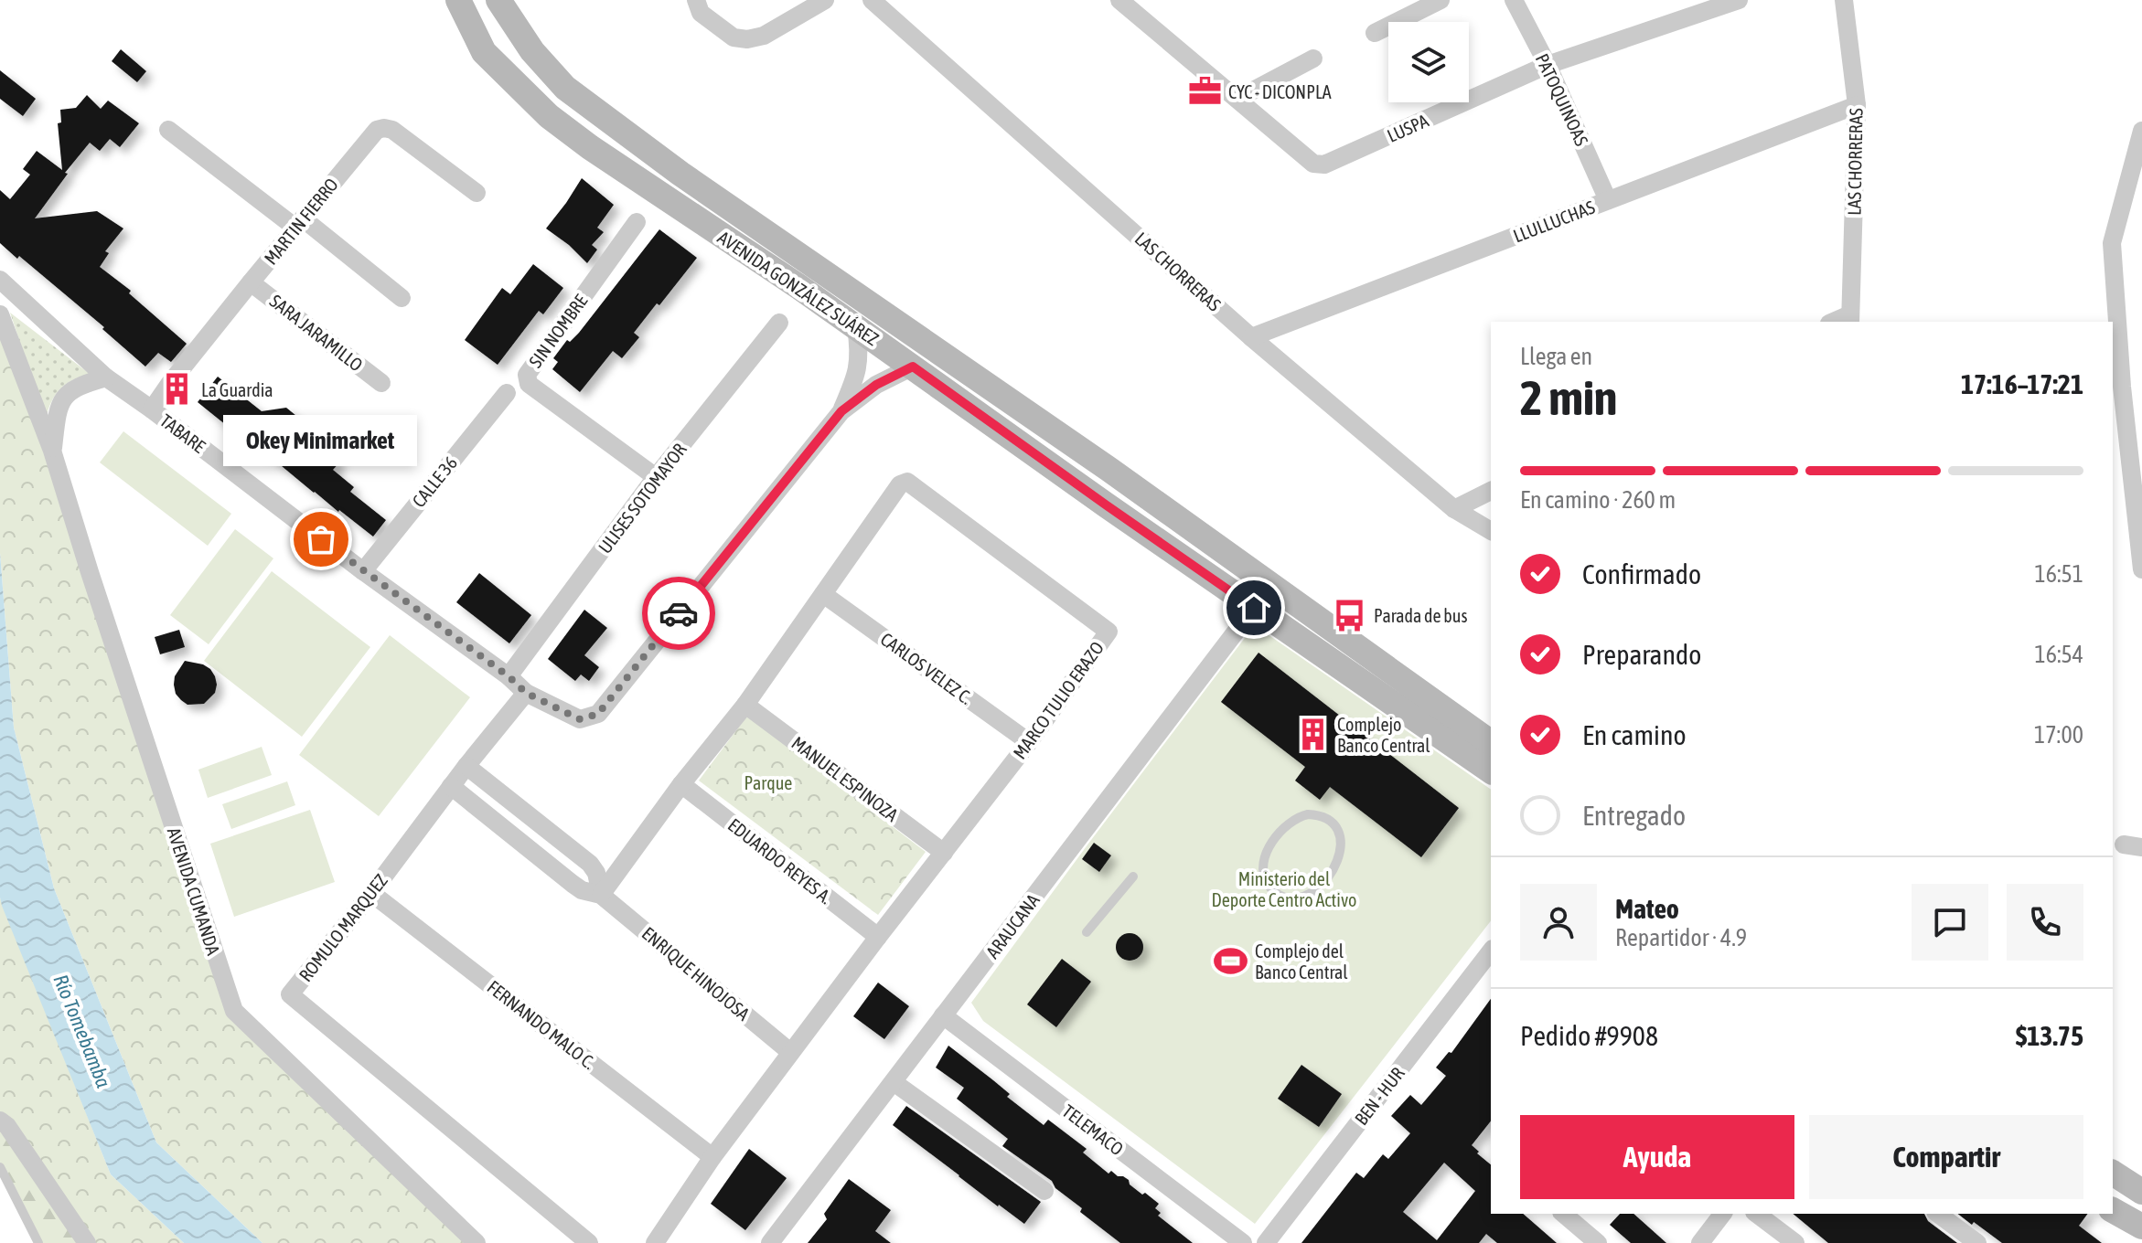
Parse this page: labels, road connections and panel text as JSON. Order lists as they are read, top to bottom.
{
  "streets": {
    "main road": ["AVENIDA GONZÁLEZ SUÁREZ"],
    "street": [
      "PATOQUINOAS",
      "LUSPA",
      "LAS CHORRERAS",
      "MARTIN FIERRO",
      "LLULLUCHAS",
      "SIN NOMBRE",
      "SARA JARAMILLO",
      "TABARE",
      "CALLE 36",
      "ULISES SOTOMAYOR",
      "CARLOS VELEZ C.",
      "MARCO TULIO ERAZO",
      "MANUEL ESPINOZA",
      "EDUARDO REYES A.",
      "AVENIDA CUMANDA",
      "ARAUCANA",
      "ROMULO MARQUEZ",
      "ENRIQUE HINOJOSA",
      "FERNANDO MALO C.",
      "BEN - HUR",
      "TELEMACO"
    ]
  },
  "crossings": [
    ["PATOQUINOAS", "LUSPA"],
    ["PATOQUINOAS", "LLULLUCHAS"],
    ["LAS CHORRERAS", "LLULLUCHAS"],
    ["MARTIN FIERRO", "SARA JARAMILLO"],
    ["MARTIN FIERRO", "TABARE"],
    ["AVENIDA GONZÁLEZ SUÁREZ", "TABARE"],
    ["AVENIDA GONZÁLEZ SUÁREZ", "ARAUCANA"],
    ["SIN NOMBRE", "ULISES SOTOMAYOR"],
    ["TABARE", "CALLE 36"],
    ["TABARE", "ULISES SOTOMAYOR"],
    ["TABARE", "AVENIDA CUMANDA"],
    ["TABARE", "ROMULO MARQUEZ"],
    ["CARLOS VELEZ C.", "MARCO TULIO ERAZO"],
    ["MARCO TULIO ERAZO", "MANUEL ESPINOZA"],
    ["MARCO TULIO ERAZO", "EDUARDO REYES A."],
    ["MARCO TULIO ERAZO", "ENRIQUE HINOJOSA"],
    ["MARCO TULIO ERAZO", "FERNANDO MALO C."],
    ["ARAUCANA", "TELEMACO"],
    ["ROMULO MARQUEZ", "ENRIQUE HINOJOSA"],
    ["ROMULO MARQUEZ", "FERNANDO MALO C."]
  ],
  "water": ["Río Tomebamba"],
  "parks": ["Parque", "Ministerio del Deporte Centro Activo"],
  "places": {
    "office": ["CYC - DICONPLA"],
    "building": ["La Guardia", "Complejo Banco Central"],
    "other": ["Okey Minimarket"],
    "bus stop": ["Parada de bus"],
    "sports": ["Complejo del Banco Central"]
  },
  "page": {
    "heading": ["2 min", "Llega en", "17:16–17:21"],
    "panel": [
      "Mateo",
      "Repartidor · 4.9",
      "Pedido #9908",
      "$13.75"
    ],
    "bubble": "Okey Minimarket",
    "bar": "En camino · 260 m",
    "list": [
      ["Confirmado", "16:51"],
      ["Preparando", "16:54"],
      ["En camino", "17:00"],
      "Entregado"
    ],
    "buttons": ["Ayuda", "Compartir"]
  }
}
